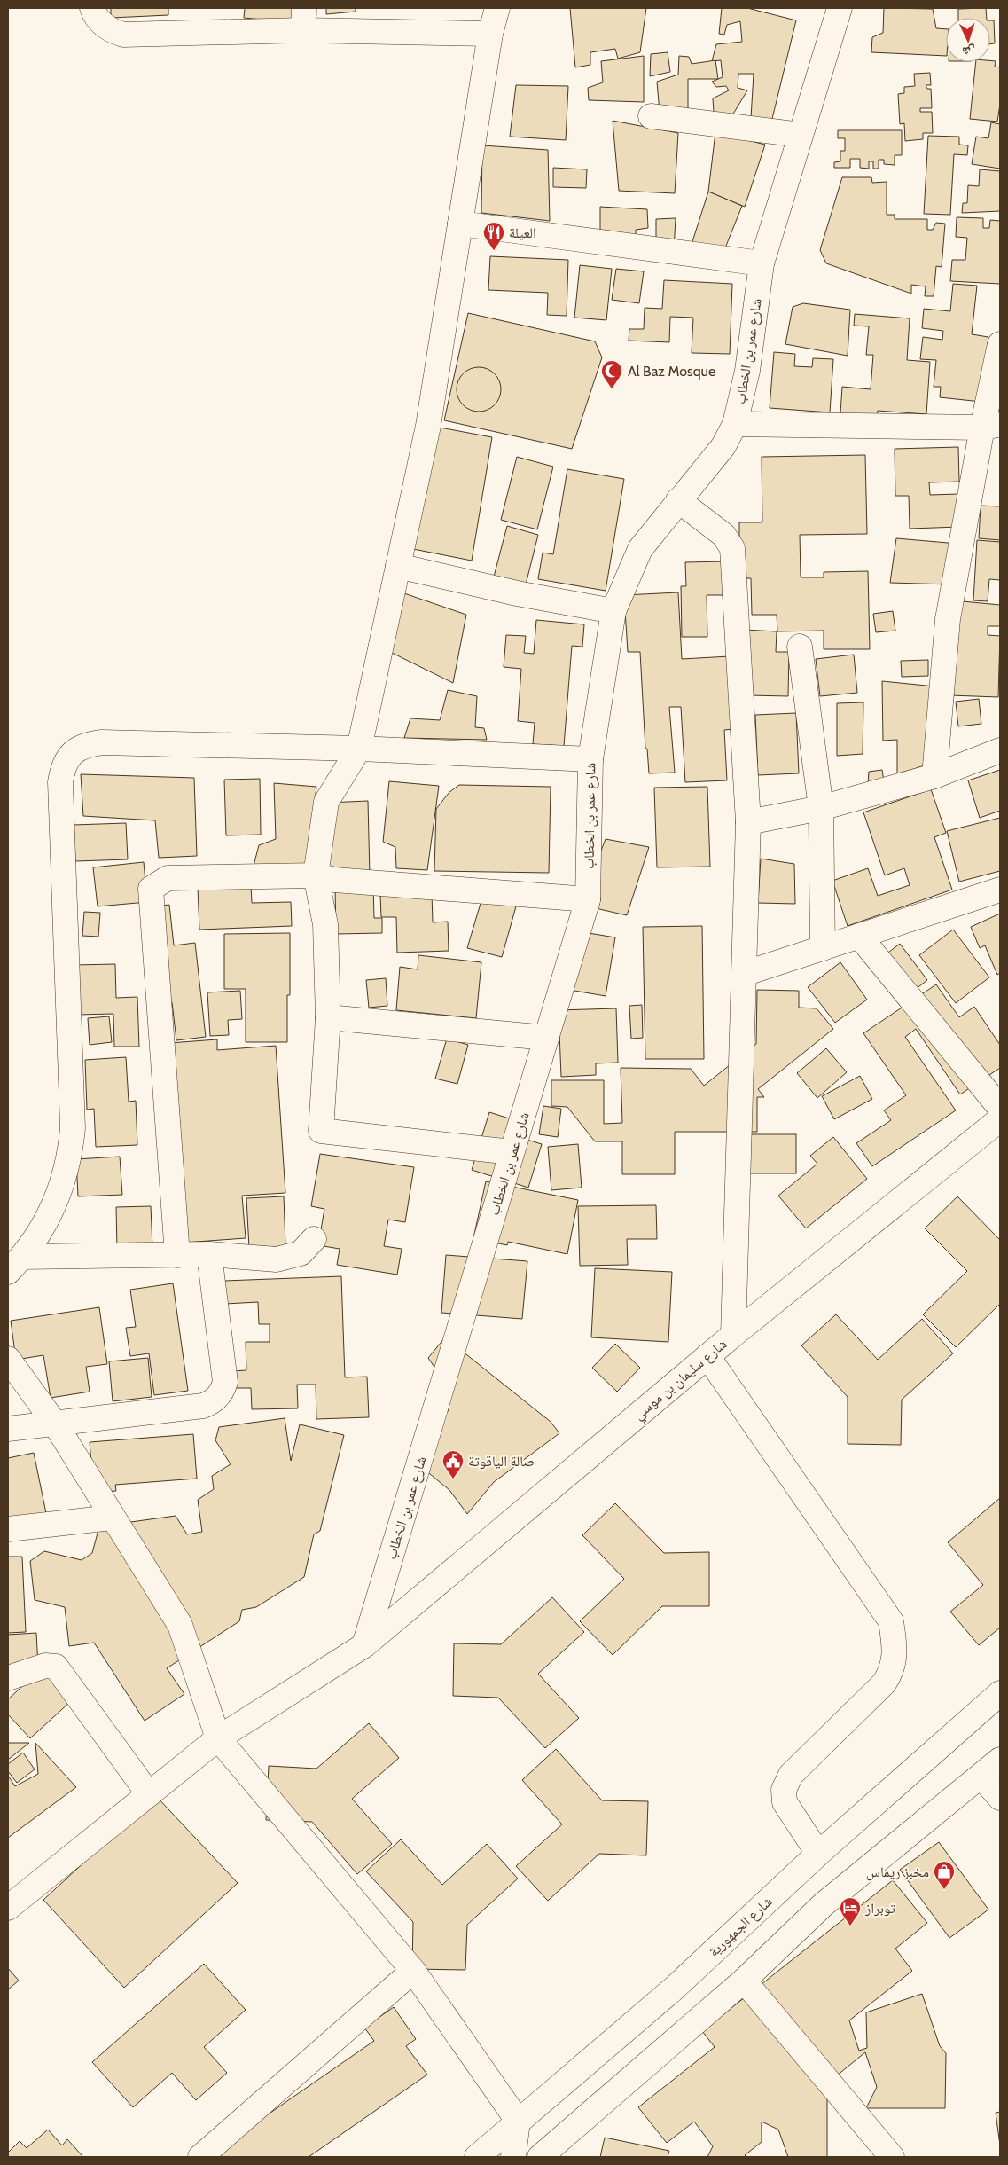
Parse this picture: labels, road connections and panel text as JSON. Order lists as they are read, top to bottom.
{
  "streets": {
    "street": ["شارع عمر بن الخطاب", "شارع سليمان بن موسي", "شارع الجمهورية"]
  },
  "crossings": [
    ["شارع عمر بن الخطاب", "شارع سليمان بن موسي"]
  ],
  "places": {
    "restaurant": ["العيلة"],
    "mosque": ["Al Baz Mosque"],
    "public building": ["صالة الياقوتة"],
    "shop": ["مخبز ريماس"],
    "hotel": ["توبراز"]
  },
  "north": "bottom"
}
